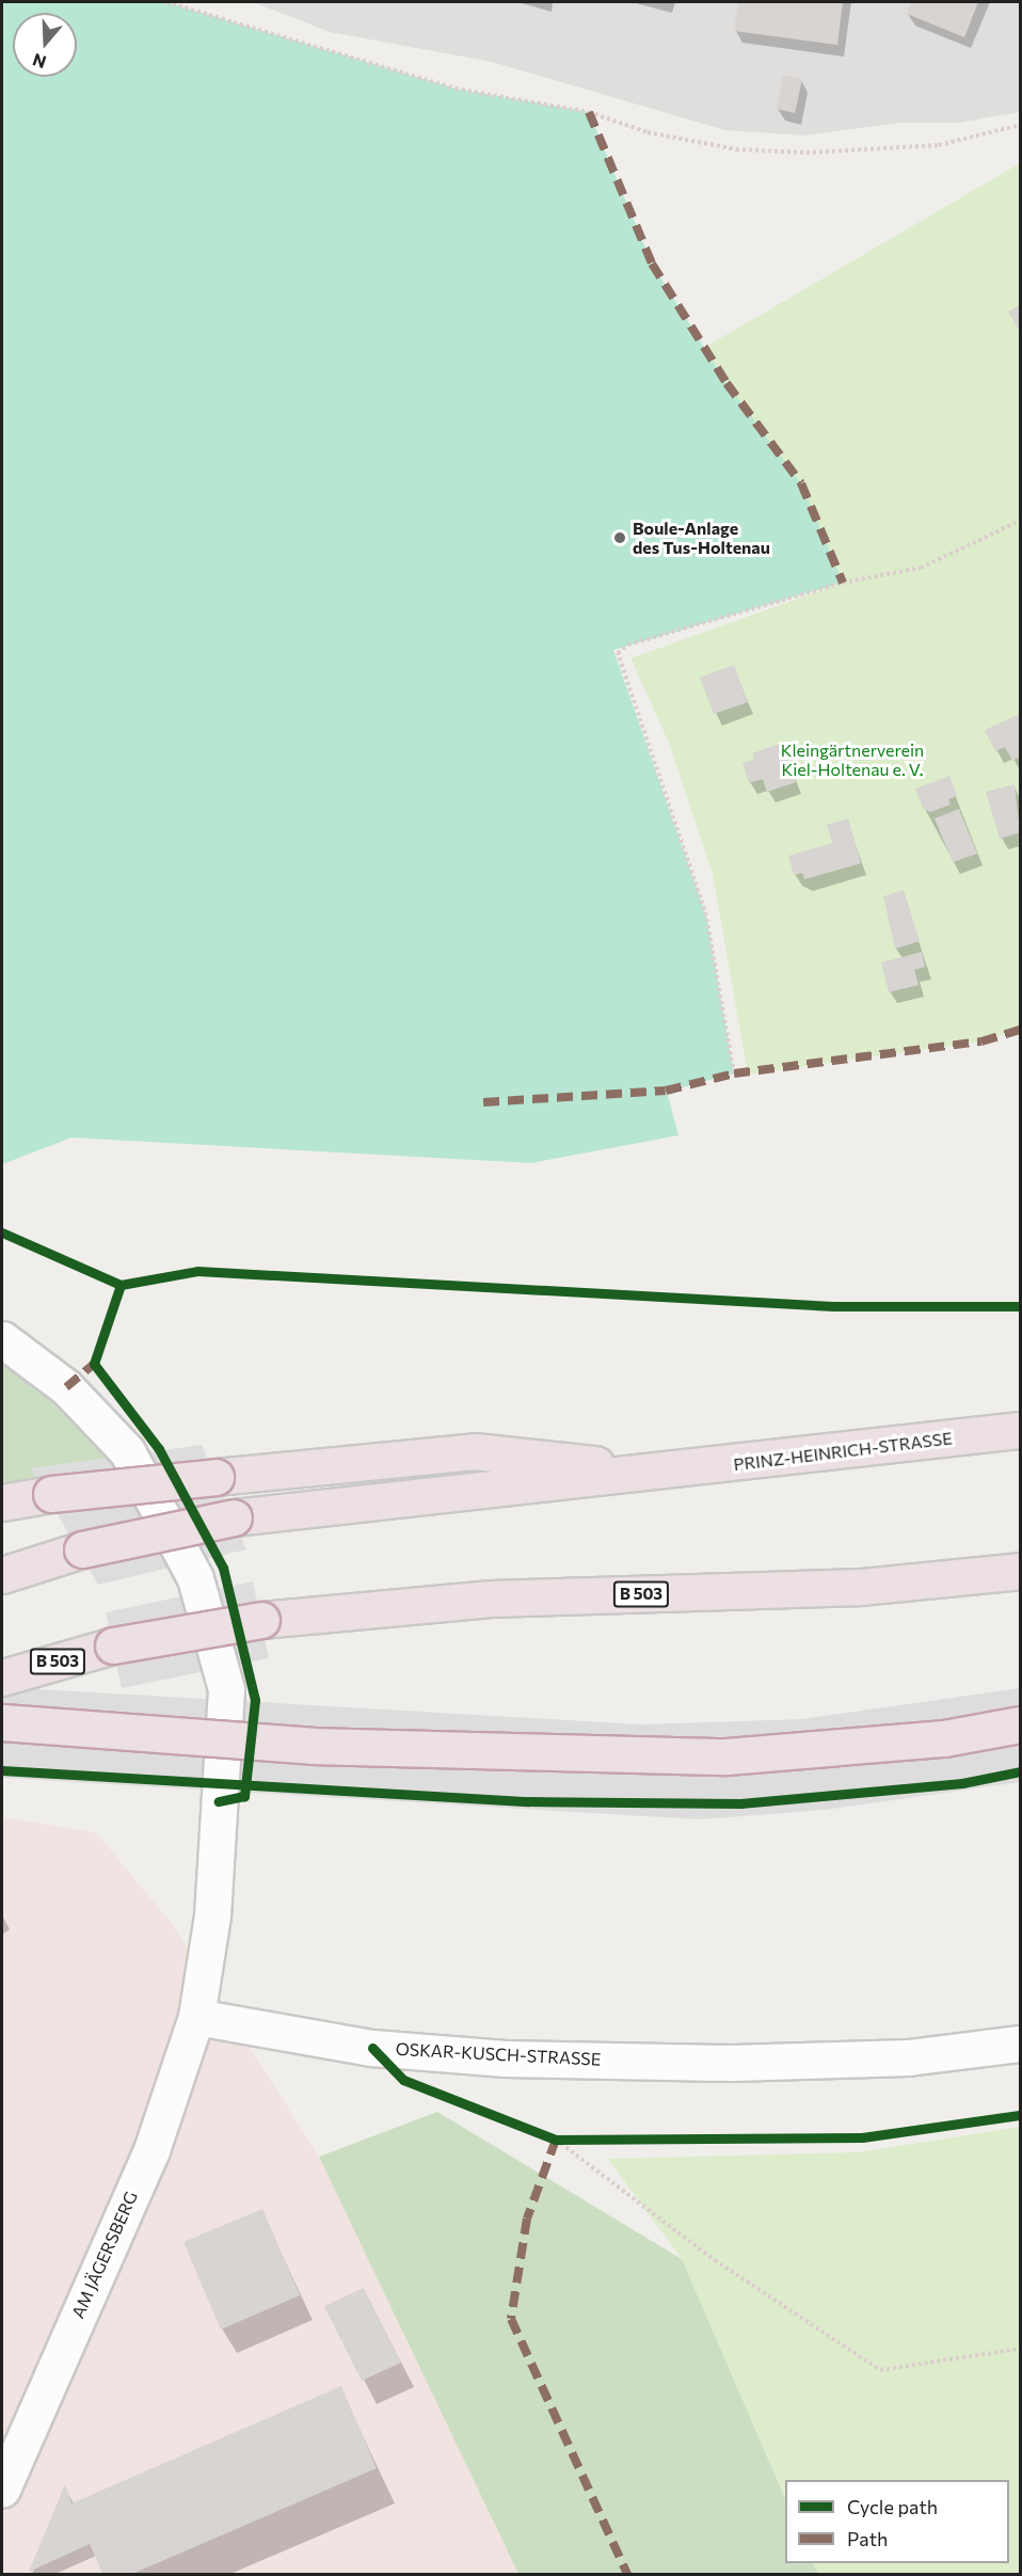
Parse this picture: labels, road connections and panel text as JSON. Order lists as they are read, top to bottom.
{
  "streets": {
    "highway": ["PRINZ-HEINRICH-STRASSE", "B 503"],
    "street": ["OSKAR-KUSCH-STRASSE", "AM JÄGERSBERG"]
  },
  "crossings": [
    ["OSKAR-KUSCH-STRASSE", "AM JÄGERSBERG"]
  ],
  "parks": ["Kleingärtnerverein Kiel-Holtenau e. V."],
  "places": ["Boule-Anlage des Tus-Holtenau"],
  "legend": ["Cycle path", "Path"],
  "north": "bottom"
}
